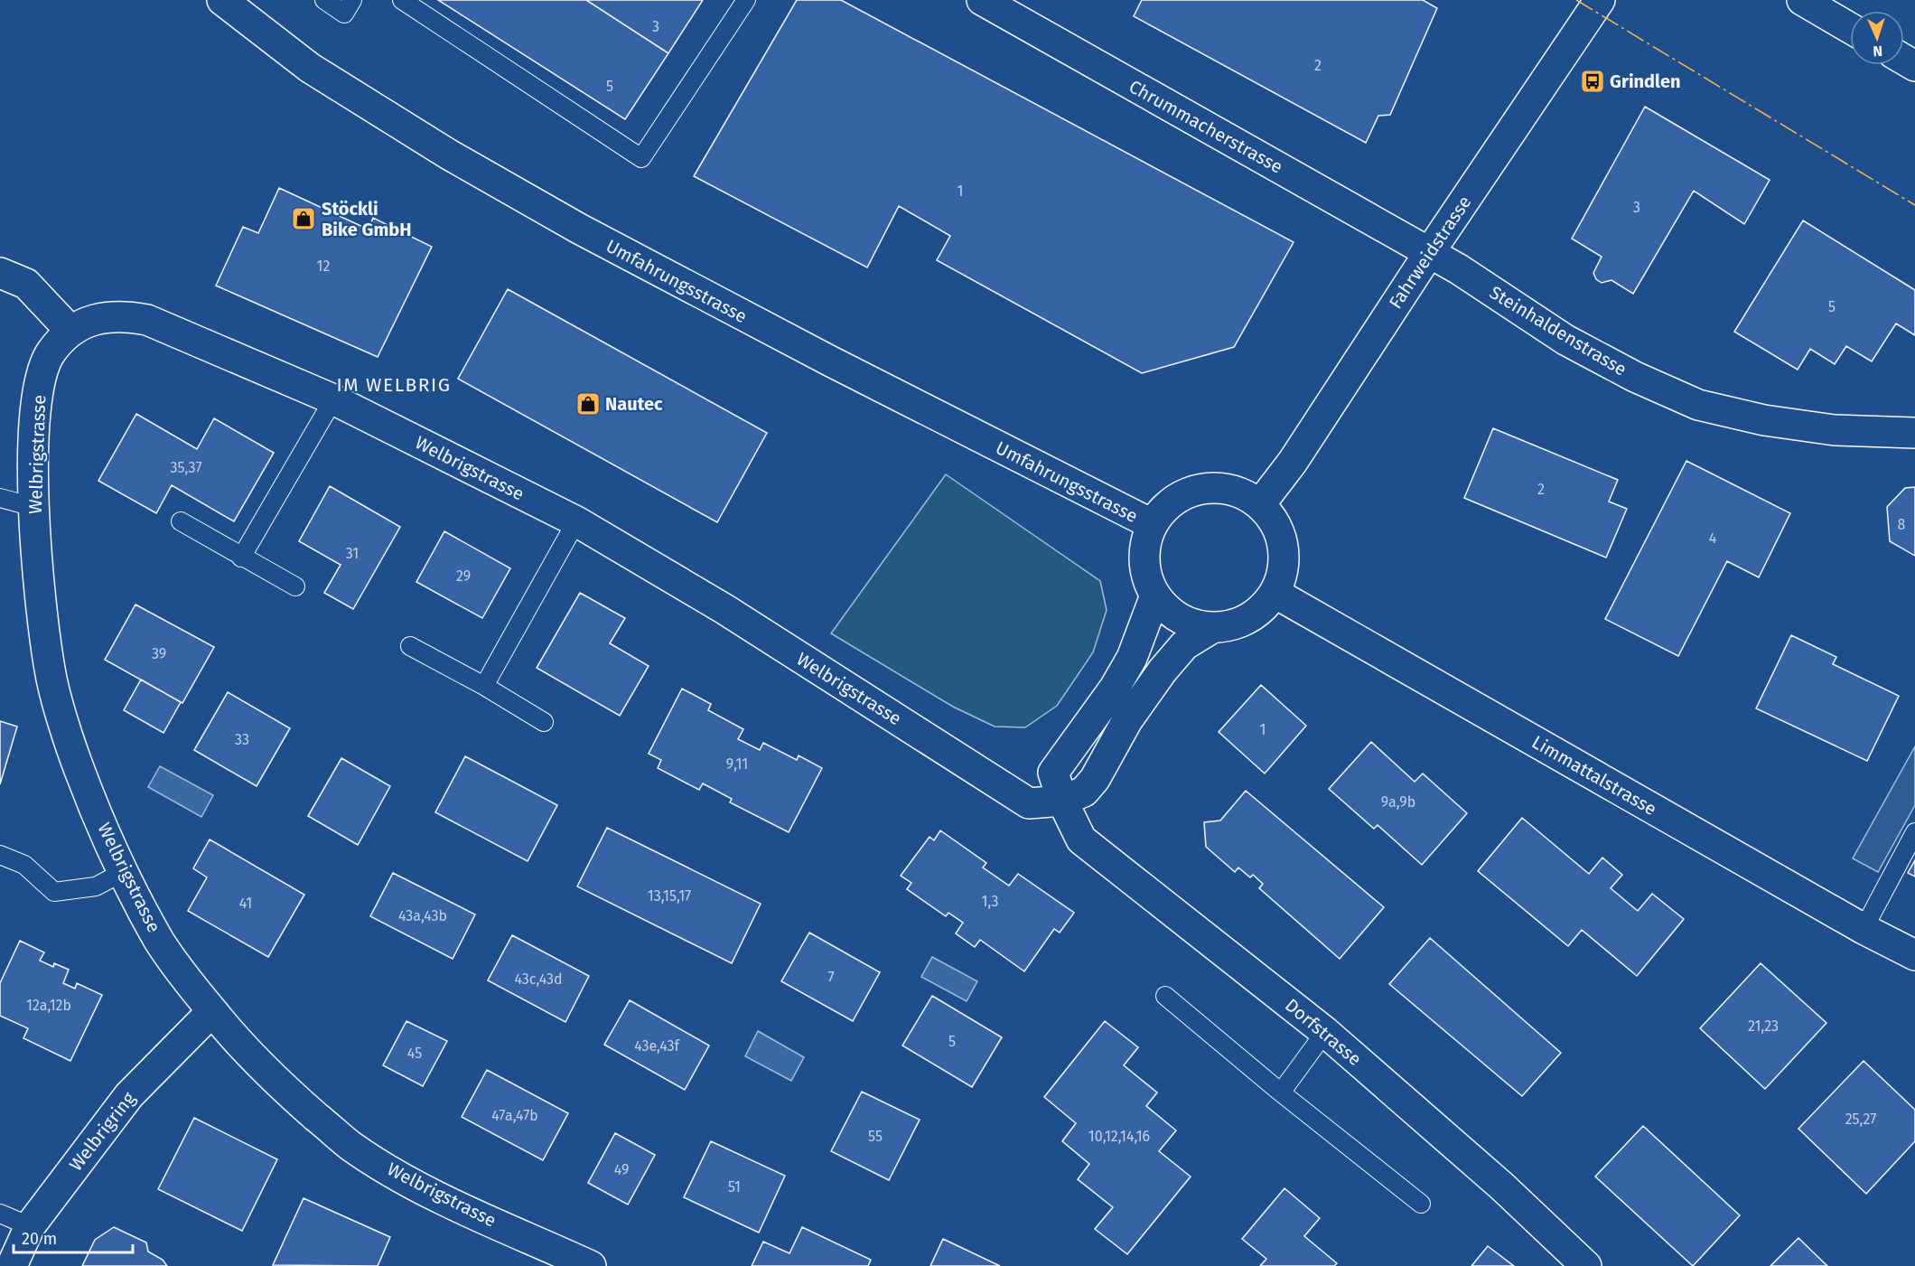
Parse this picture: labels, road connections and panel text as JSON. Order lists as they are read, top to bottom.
{
  "streets": {
    "main road": [
      "Chrummacherstrasse",
      "Fahrweidstrasse",
      "Umfahrungsstrasse",
      "Steinhaldenstrasse",
      "Welbrigstrasse",
      "Limmattalstrasse",
      "Dorfstrasse",
      "Welbrigring"
    ]
  },
  "crossings": [
    ["Chrummacherstrasse", "Fahrweidstrasse"],
    ["Chrummacherstrasse", "Steinhaldenstrasse"],
    ["Fahrweidstrasse", "Umfahrungsstrasse"],
    ["Fahrweidstrasse", "Steinhaldenstrasse"],
    ["Fahrweidstrasse", "Limmattalstrasse"],
    ["Fahrweidstrasse", "Dorfstrasse"],
    ["Umfahrungsstrasse", "Limmattalstrasse"],
    ["Umfahrungsstrasse", "Dorfstrasse"],
    ["Welbrigstrasse", "Dorfstrasse"],
    ["Welbrigstrasse", "Welbrigring"],
    ["Limmattalstrasse", "Dorfstrasse"]
  ],
  "districts": ["IM WELBRIG"],
  "places": {
    "bus stop": ["Grindlen"],
    "shop": ["Stöckli Bike GmbH", "Nautec"]
  },
  "house_numbers": [
    "3",
    "2",
    "5",
    "1",
    "3",
    "12",
    "5",
    "35,37",
    "2",
    "8",
    "4",
    "31",
    "29",
    "39",
    "1",
    "33",
    "9,11",
    "9a,9b",
    "13,15,17",
    "1,3",
    "41",
    "43a,43b",
    "7",
    "43c,43d",
    "12a,12b",
    "21,23",
    "5",
    "43e,43f",
    "45",
    "47a,47b",
    "25,27",
    "55",
    "10,12,14,16",
    "49",
    "51"
  ],
  "scale_bar": "20 m",
  "north": "bottom"
}
